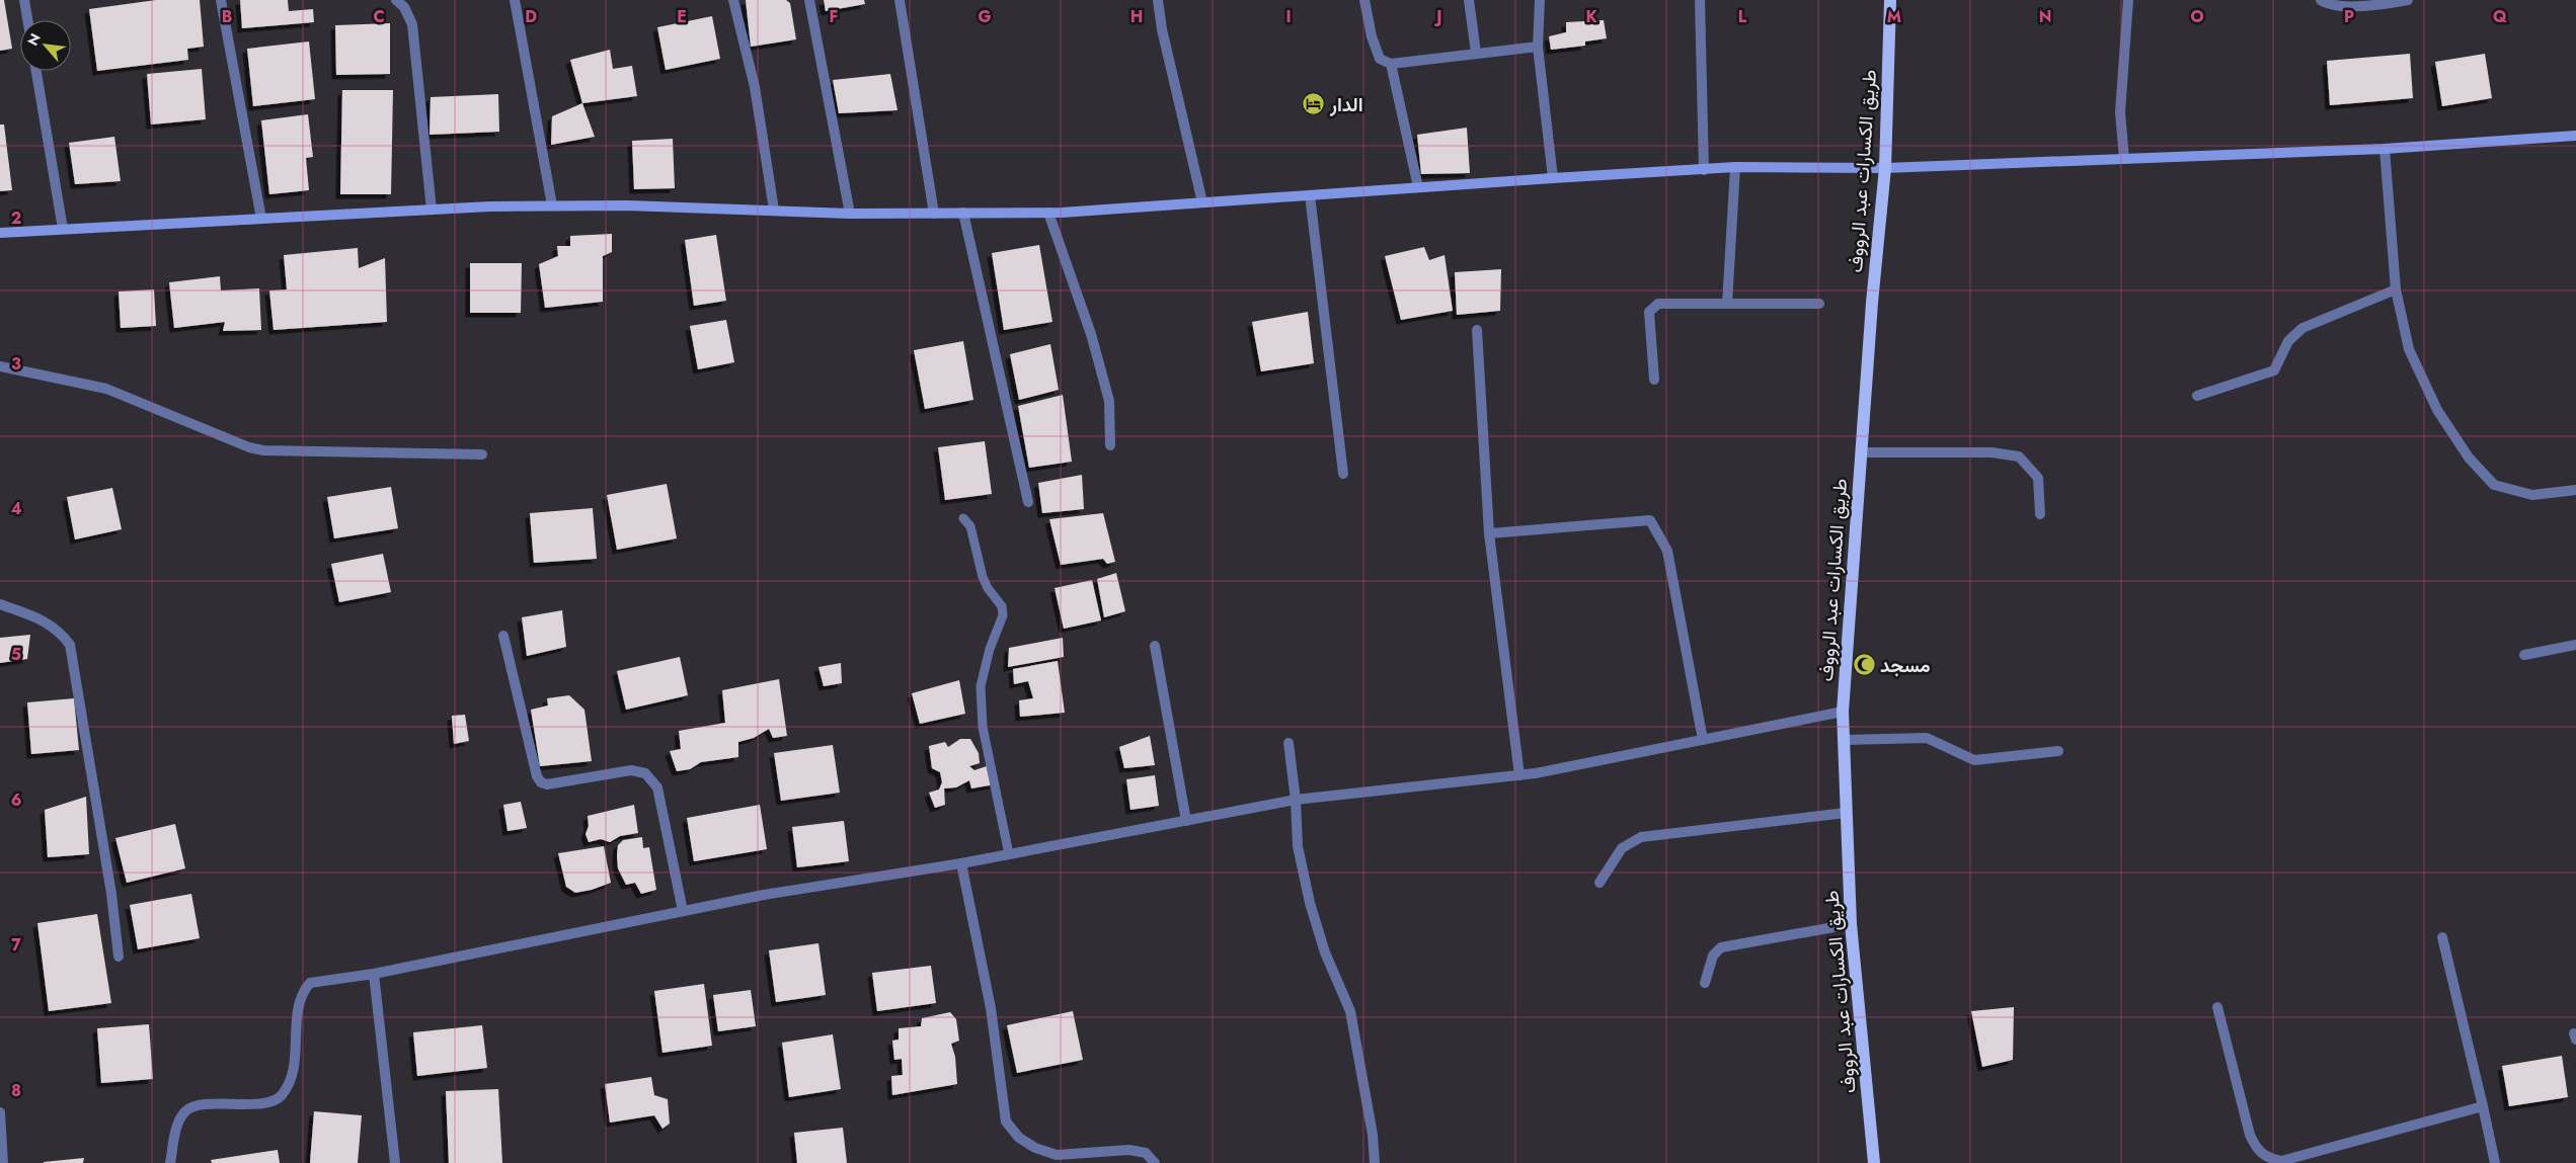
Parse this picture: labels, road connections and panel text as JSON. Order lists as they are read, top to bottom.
{
  "streets": {
    "main road": ["طريق الكسارات عبد الرووف"]
  },
  "places": {
    "hotel": ["الدار"],
    "mosque": ["مسجد"]
  },
  "north": "top left",
  "grid": {
    "columns": [
      "B",
      "C",
      "D",
      "E",
      "F",
      "G",
      "H",
      "I",
      "J",
      "K",
      "L",
      "M",
      "N",
      "O",
      "P",
      "Q"
    ],
    "rows": [
      "2",
      "3",
      "4",
      "5",
      "6",
      "7",
      "8"
    ]
  }
}
